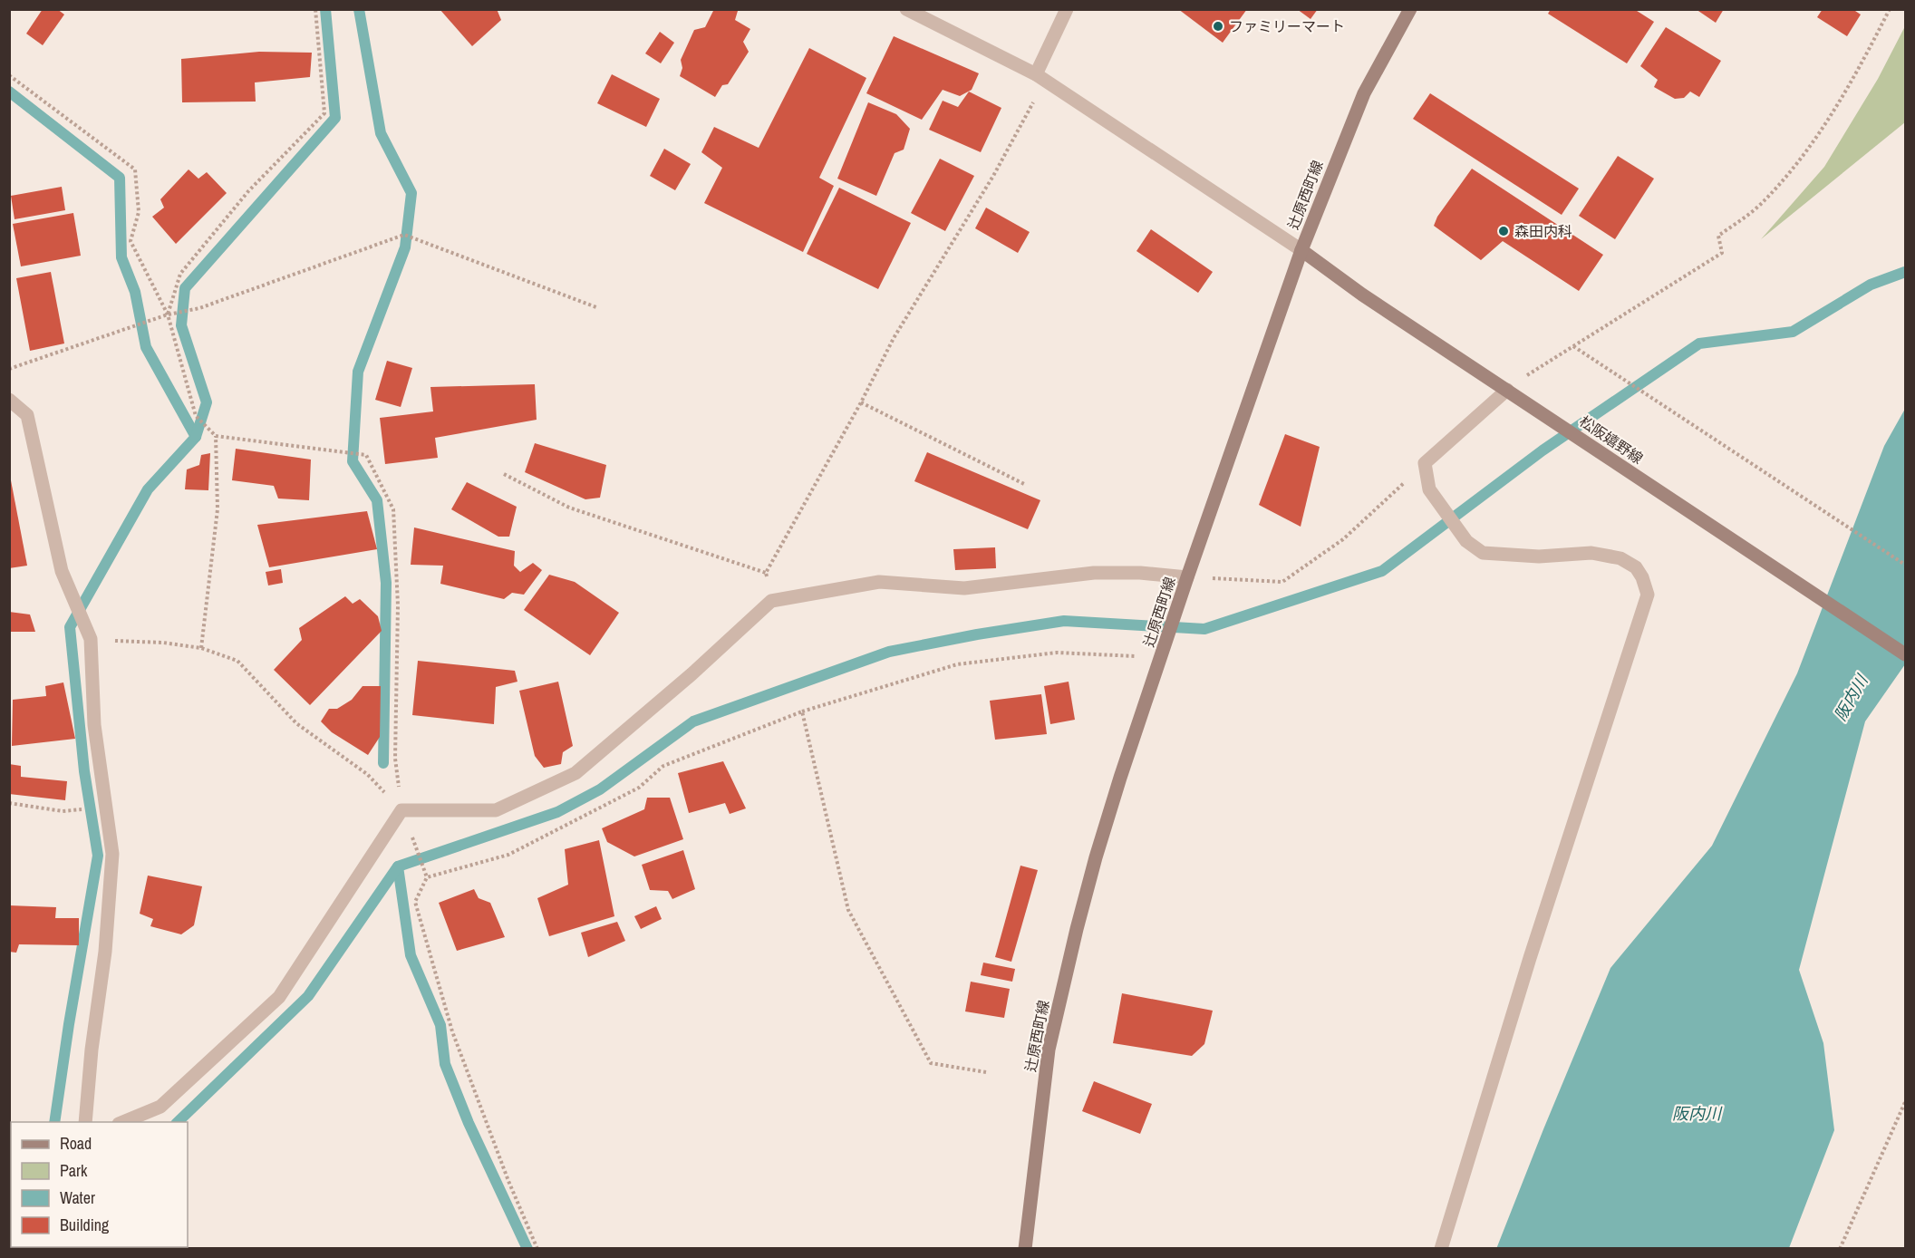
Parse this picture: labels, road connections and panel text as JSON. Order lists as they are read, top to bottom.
{
  "streets": {
    "main road": ["辻原西町線", "松阪嬉野線"]
  },
  "crossings": [
    ["辻原西町線", "松阪嬉野線"]
  ],
  "water": ["阪内川"],
  "places": ["ファミリーマート", "森田内科"],
  "legend": [
    "Road",
    "Park",
    "Water",
    "Building"
  ]
}
